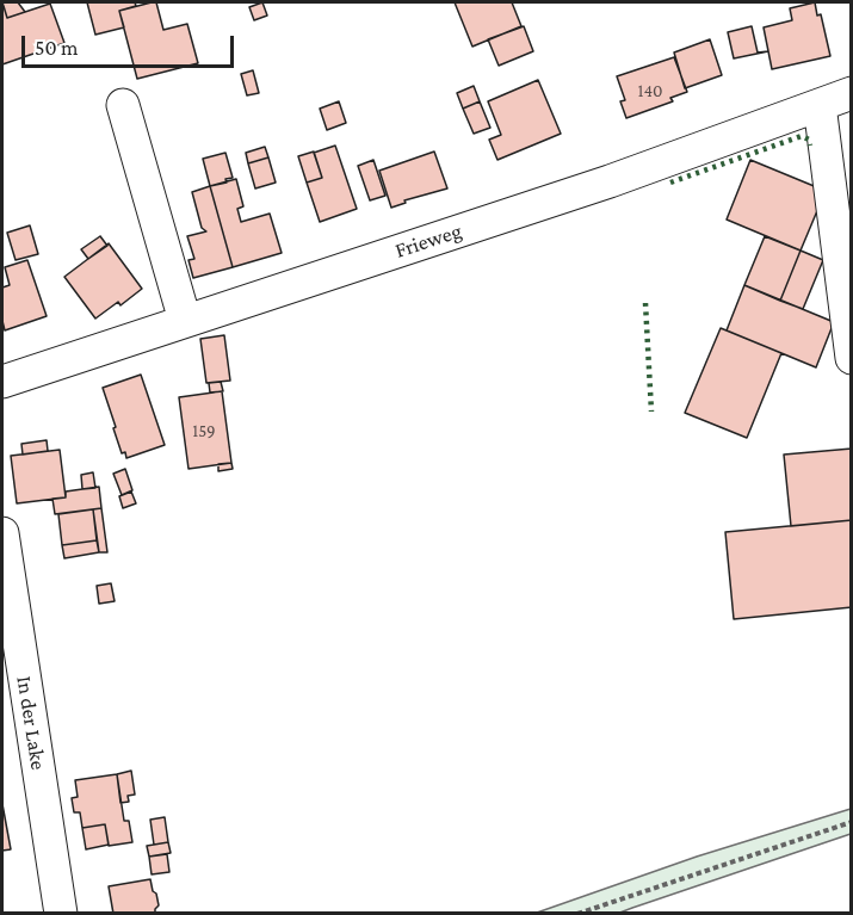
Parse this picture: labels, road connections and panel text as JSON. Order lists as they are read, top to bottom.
{
  "streets": {
    "street": ["Frieweg", "In der Lake"]
  },
  "house_numbers": ["140", "159"],
  "scale_bar": "50 m"
}
